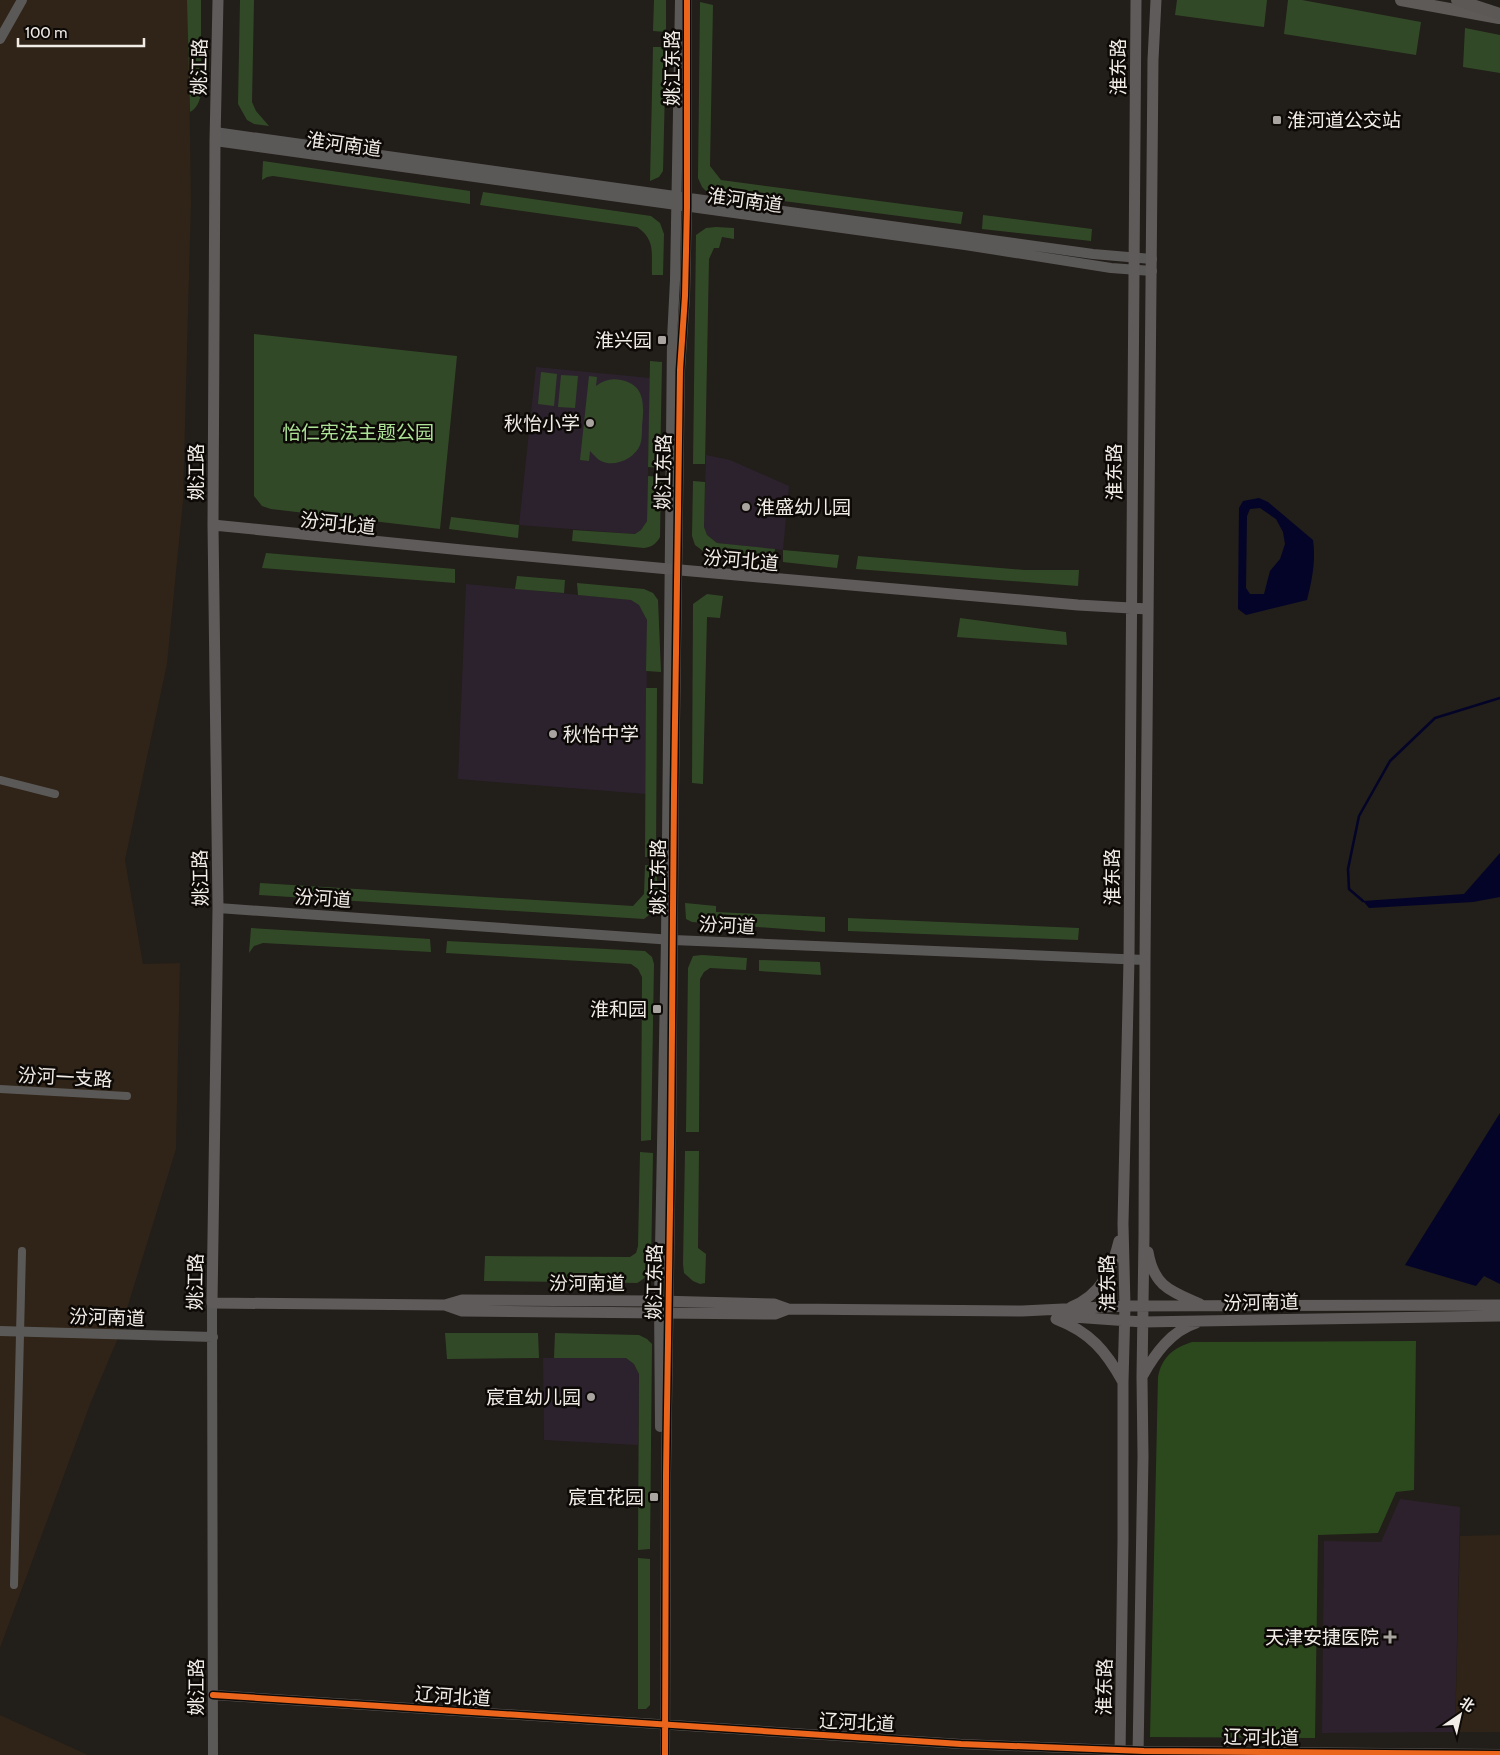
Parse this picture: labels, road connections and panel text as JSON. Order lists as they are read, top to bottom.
{
  "streets": {
    "main road": [
      "姚江路",
      "淮东路",
      "汾河北道",
      "汾河南道"
    ],
    "street": [
      "姚江东路",
      "淮河南道",
      "汾河道",
      "汾河一支路",
      "辽河北道"
    ]
  },
  "crossings": [
    ["姚江路", "淮河南道"],
    ["姚江路", "汾河北道"],
    ["姚江路", "汾河道"],
    ["姚江路", "汾河南道"],
    ["姚江路", "辽河北道"],
    ["淮东路", "淮河南道"],
    ["淮东路", "汾河北道"],
    ["淮东路", "汾河道"],
    ["淮东路", "汾河南道"],
    ["淮东路", "辽河北道"],
    ["姚江东路", "淮河南道"],
    ["姚江东路", "汾河北道"],
    ["姚江东路", "汾河道"],
    ["姚江东路", "汾河南道"],
    ["姚江东路", "辽河北道"]
  ],
  "parks": ["怡仁宪法主题公园"],
  "places": {
    "transit": [
      "淮河道公交站",
      "淮兴园",
      "淮和园",
      "宸宜花园"
    ],
    "other": [
      "秋怡小学",
      "淮盛幼儿园",
      "秋怡中学",
      "宸宜幼儿园"
    ],
    "health": ["天津安捷医院"]
  },
  "scale_bar": "100 m",
  "north": "top right"
}
